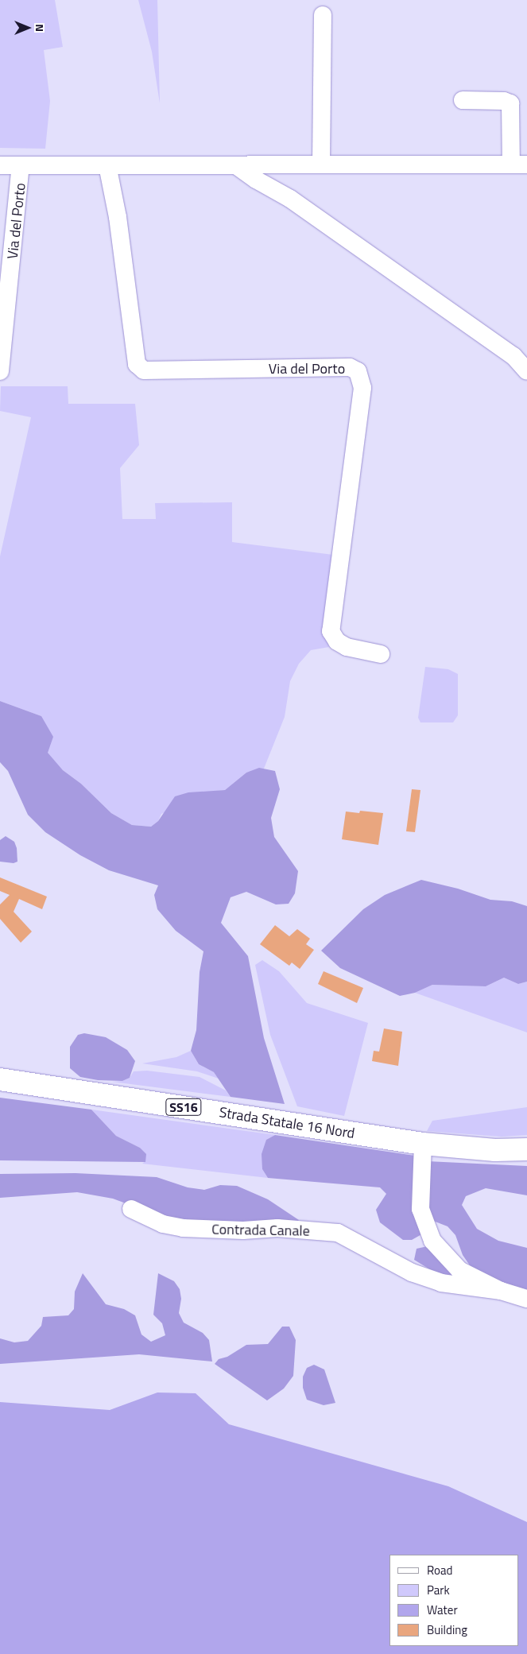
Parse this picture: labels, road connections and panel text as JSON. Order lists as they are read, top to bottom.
{
  "streets": {
    "main road": ["SS16", "Strada Statale 16 Nord"],
    "street": ["Via del Porto", "Contrada Canale"]
  },
  "crossings": [
    ["Strada Statale 16 Nord", "Contrada Canale"]
  ],
  "legend": [
    "Road",
    "Park",
    "Water",
    "Building"
  ],
  "north": "right"
}
